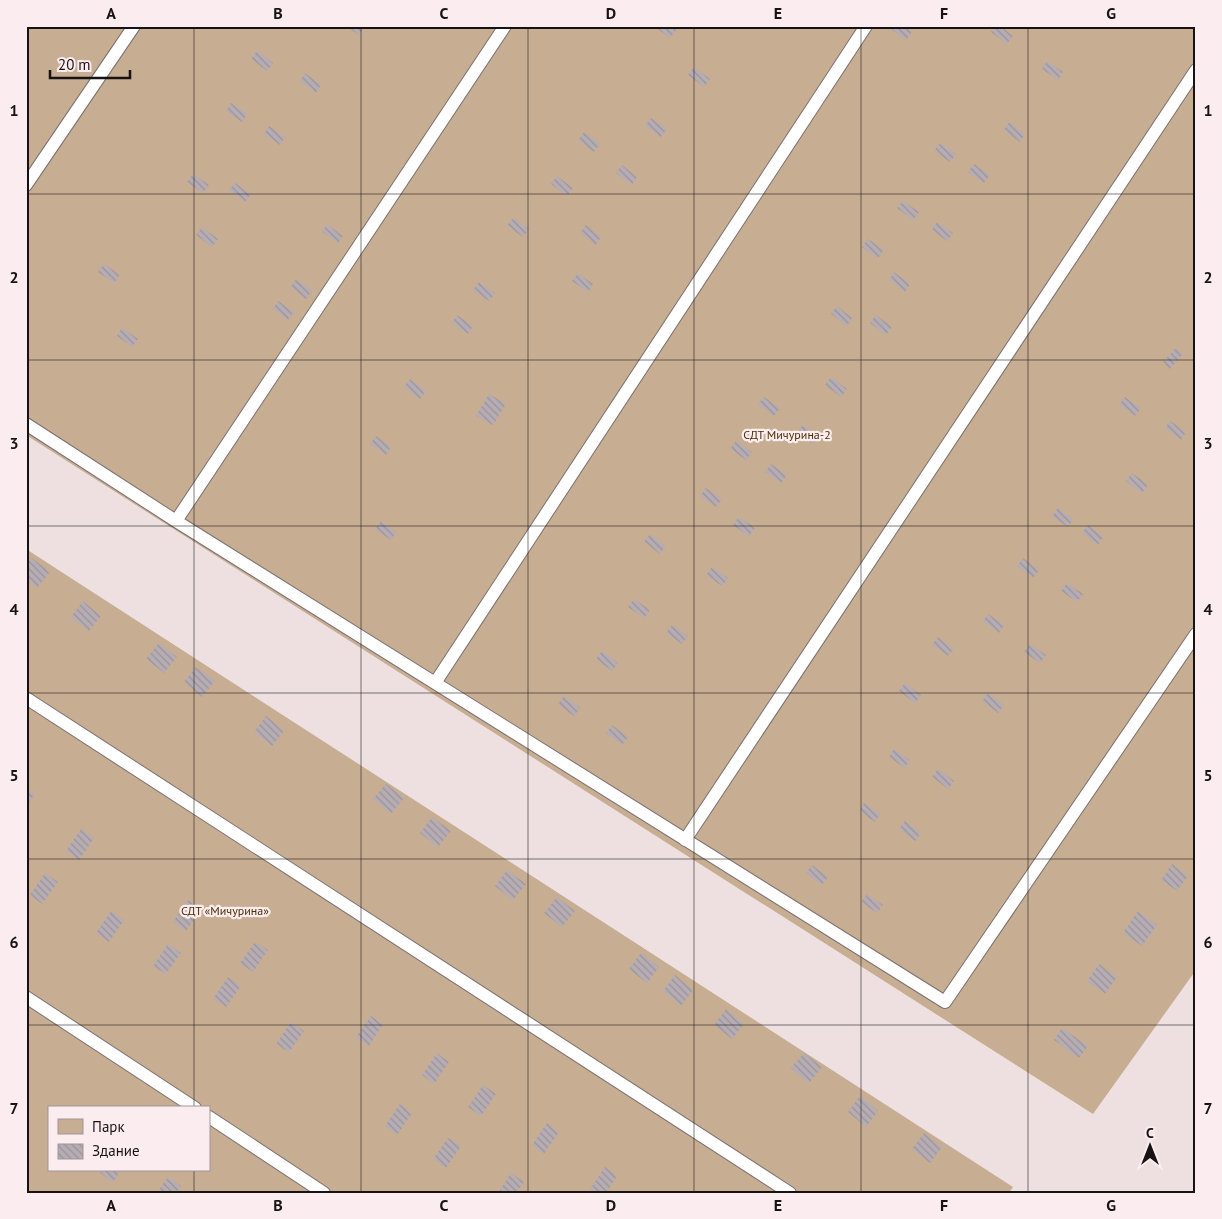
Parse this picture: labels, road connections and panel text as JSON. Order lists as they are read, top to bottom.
{
  "parks": ["СДТ Мичурина-2", "СДТ «Мичурина»"],
  "legend": ["Парк", "Здание"],
  "scale_bar": "20 m",
  "north": "top",
  "grid": {
    "columns": [
      "A",
      "B",
      "C",
      "D",
      "E",
      "F",
      "G"
    ],
    "rows": [
      "1",
      "2",
      "3",
      "4",
      "5",
      "6",
      "7"
    ]
  }
}
